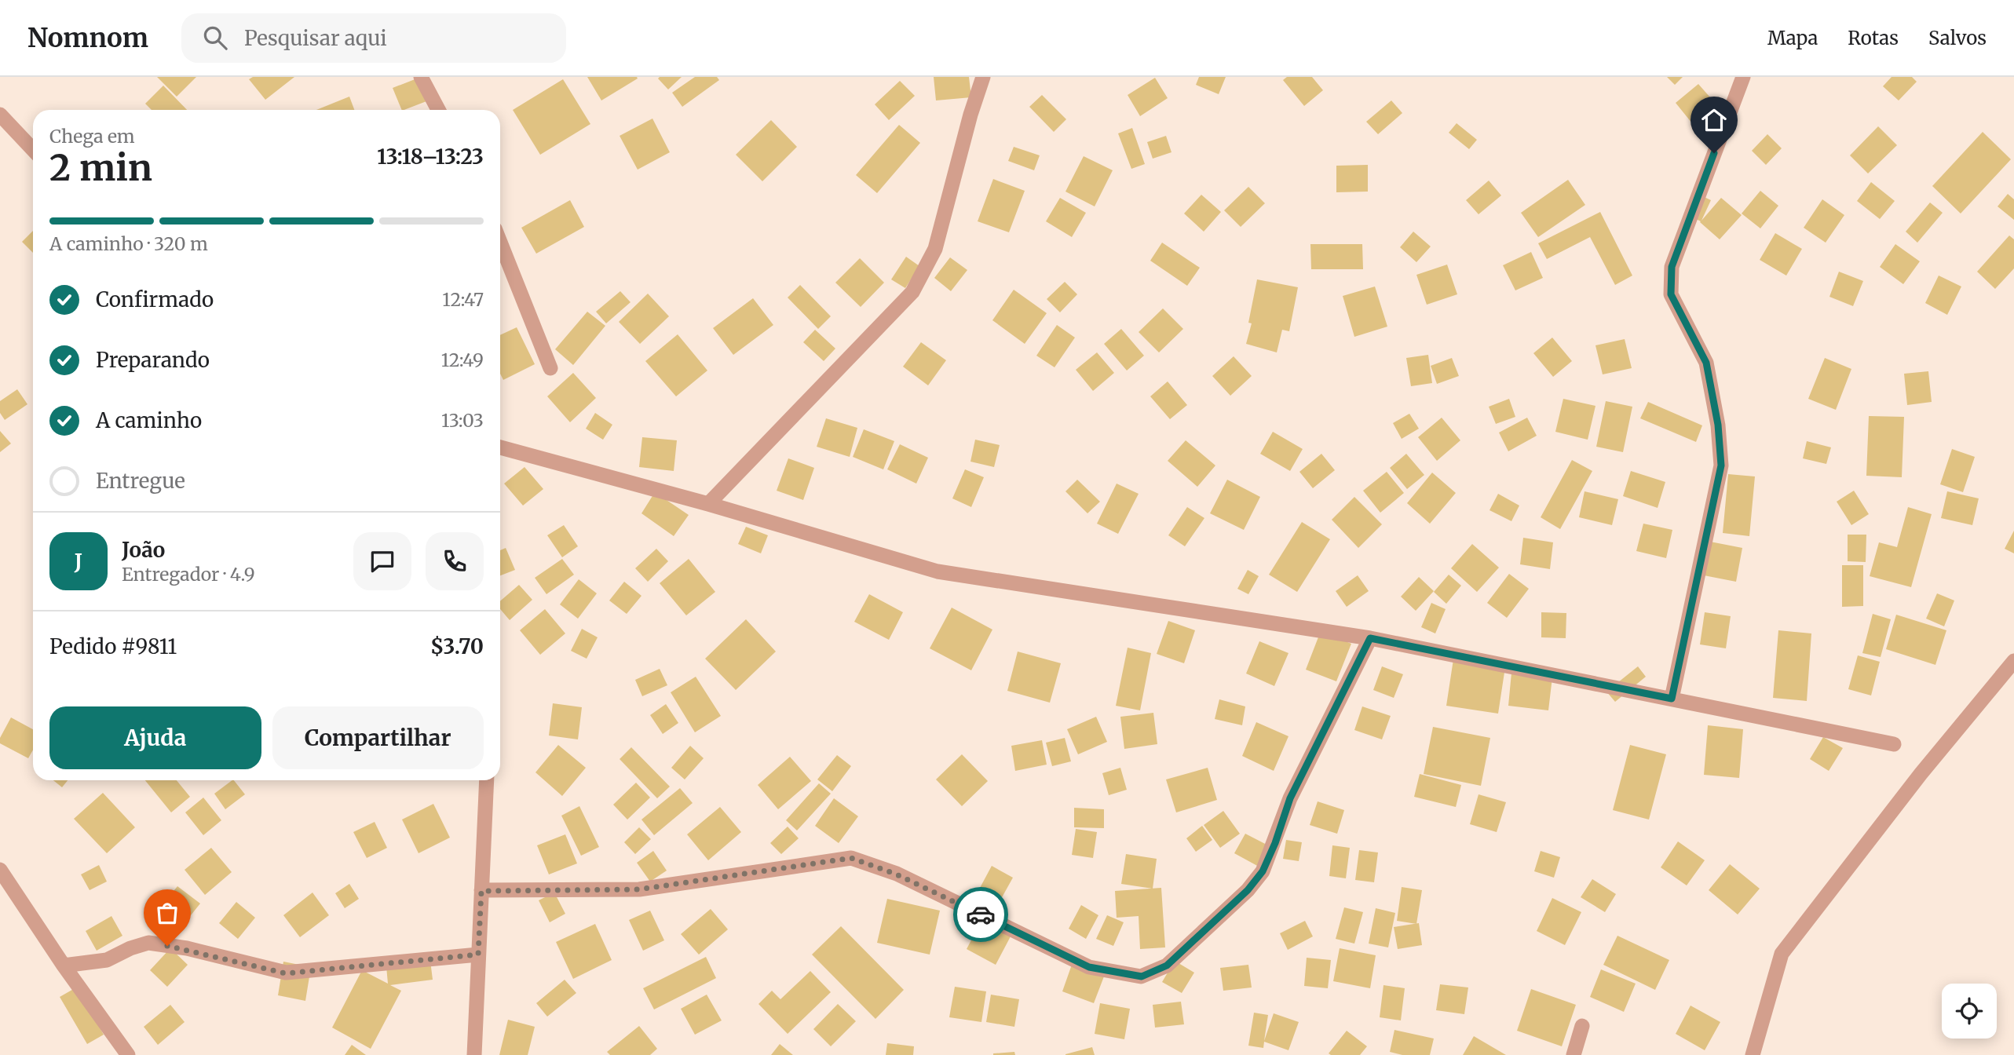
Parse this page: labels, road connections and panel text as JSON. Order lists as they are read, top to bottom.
{
  "page": {
    "header": "Nomnom",
    "search": "Pesquisar aqui",
    "nav": ["Mapa", "Rotas", "Salvos"],
    "heading": ["2 min", "Chega em", "13:18–13:23"],
    "panel": [
      "João",
      "Entregador · 4.9",
      "Pedido #9811",
      "$3.70"
    ],
    "bar": "A caminho · 320 m",
    "list": [
      ["Confirmado", "12:47"],
      ["Preparando", "12:49"],
      ["A caminho", "13:03"],
      "Entregue"
    ],
    "round": "J",
    "buttons": ["Ajuda", "Compartilhar"]
  }
}
